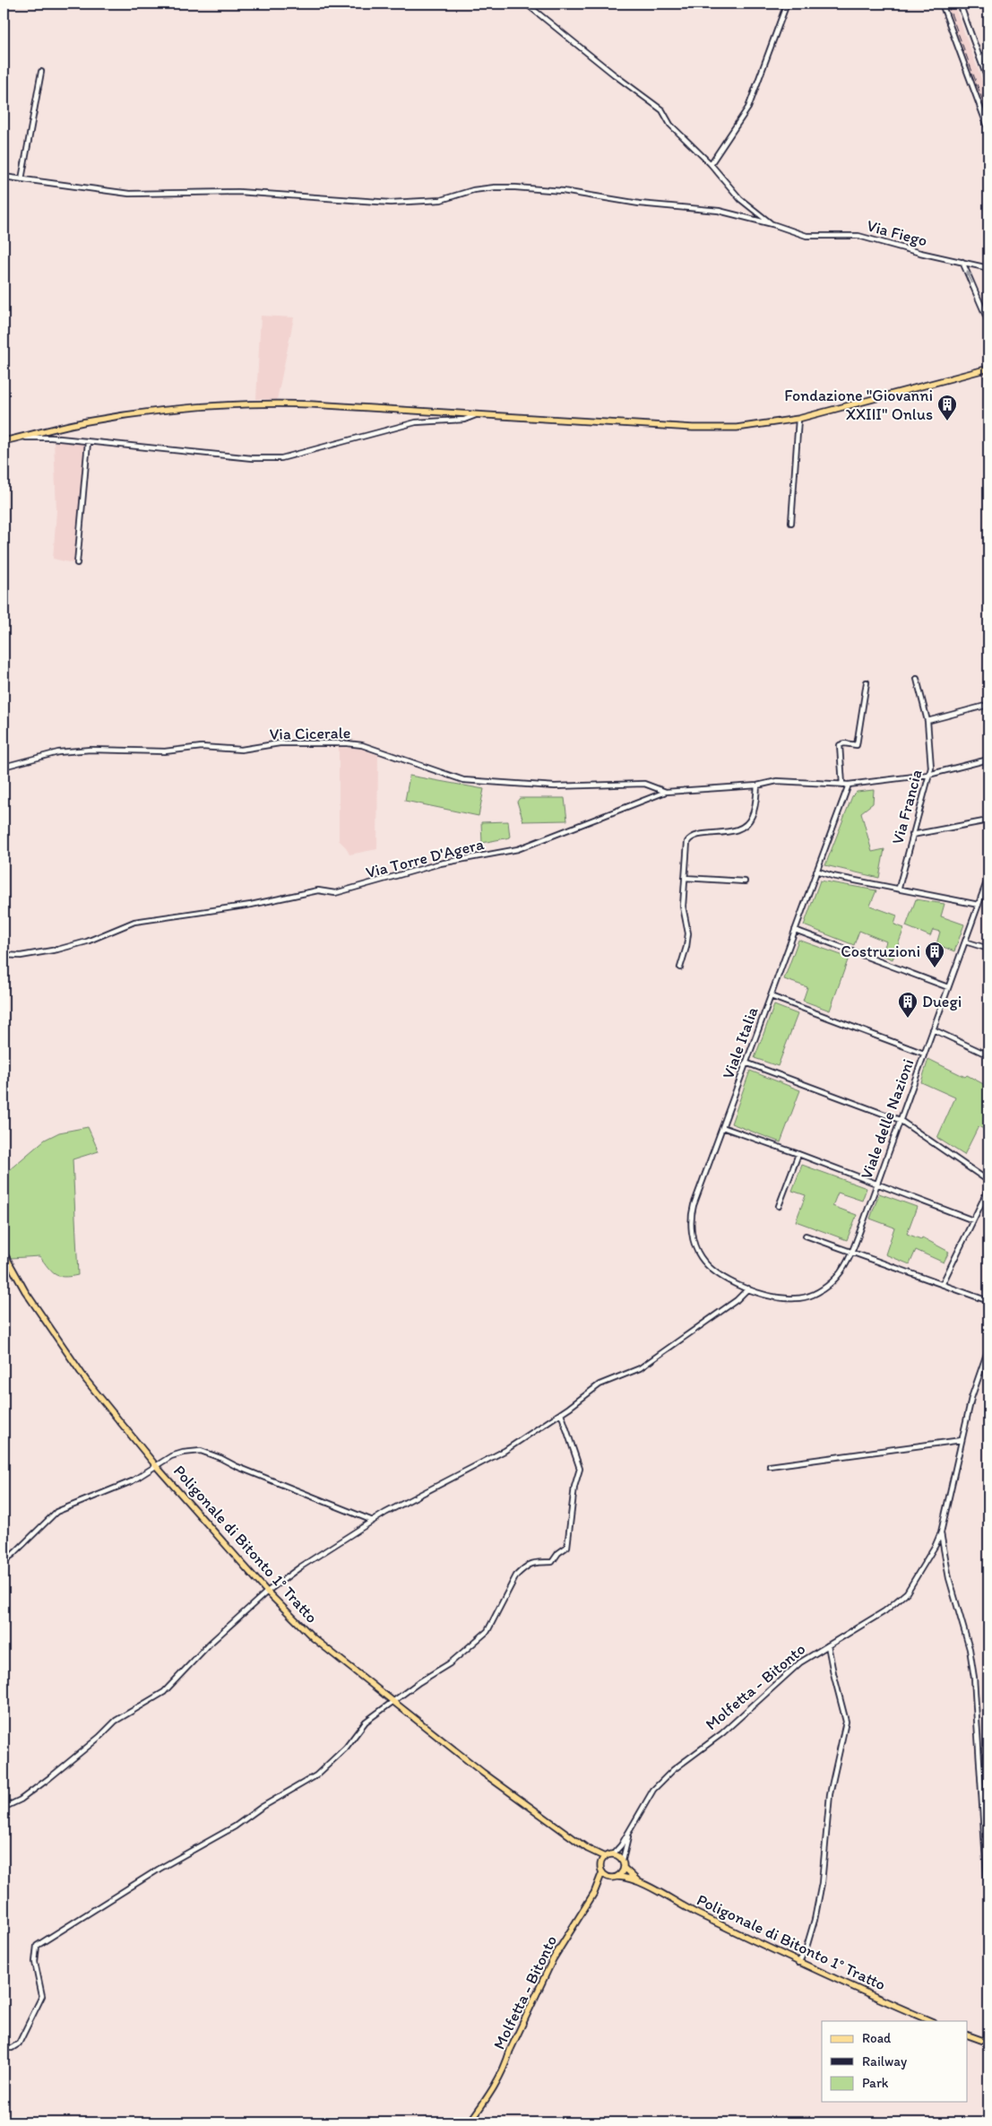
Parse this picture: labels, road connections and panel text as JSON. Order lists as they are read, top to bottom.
{
  "streets": {
    "main road": ["Poligonale di Bitonto 1° Tratto", "Molfetta - Bitonto"],
    "street": [
      "Via Fiego",
      "Via Cicerale",
      "Via Francia",
      "Via Torre D'Agera",
      "Viale Italia",
      "Viale delle Nazioni"
    ]
  },
  "crossings": [
    ["Via Cicerale", "Via Torre D'Agera"],
    ["Via Francia", "Via Torre D'Agera"],
    ["Via Torre D'Agera", "Viale Italia"],
    ["Viale Italia", "Viale delle Nazioni"]
  ],
  "places": {
    "building": ["Fondazione \"Giovanni XXIII\" Onlus", "Costruzioni", "Duegi"]
  },
  "legend": ["Road", "Railway", "Park"]
}
